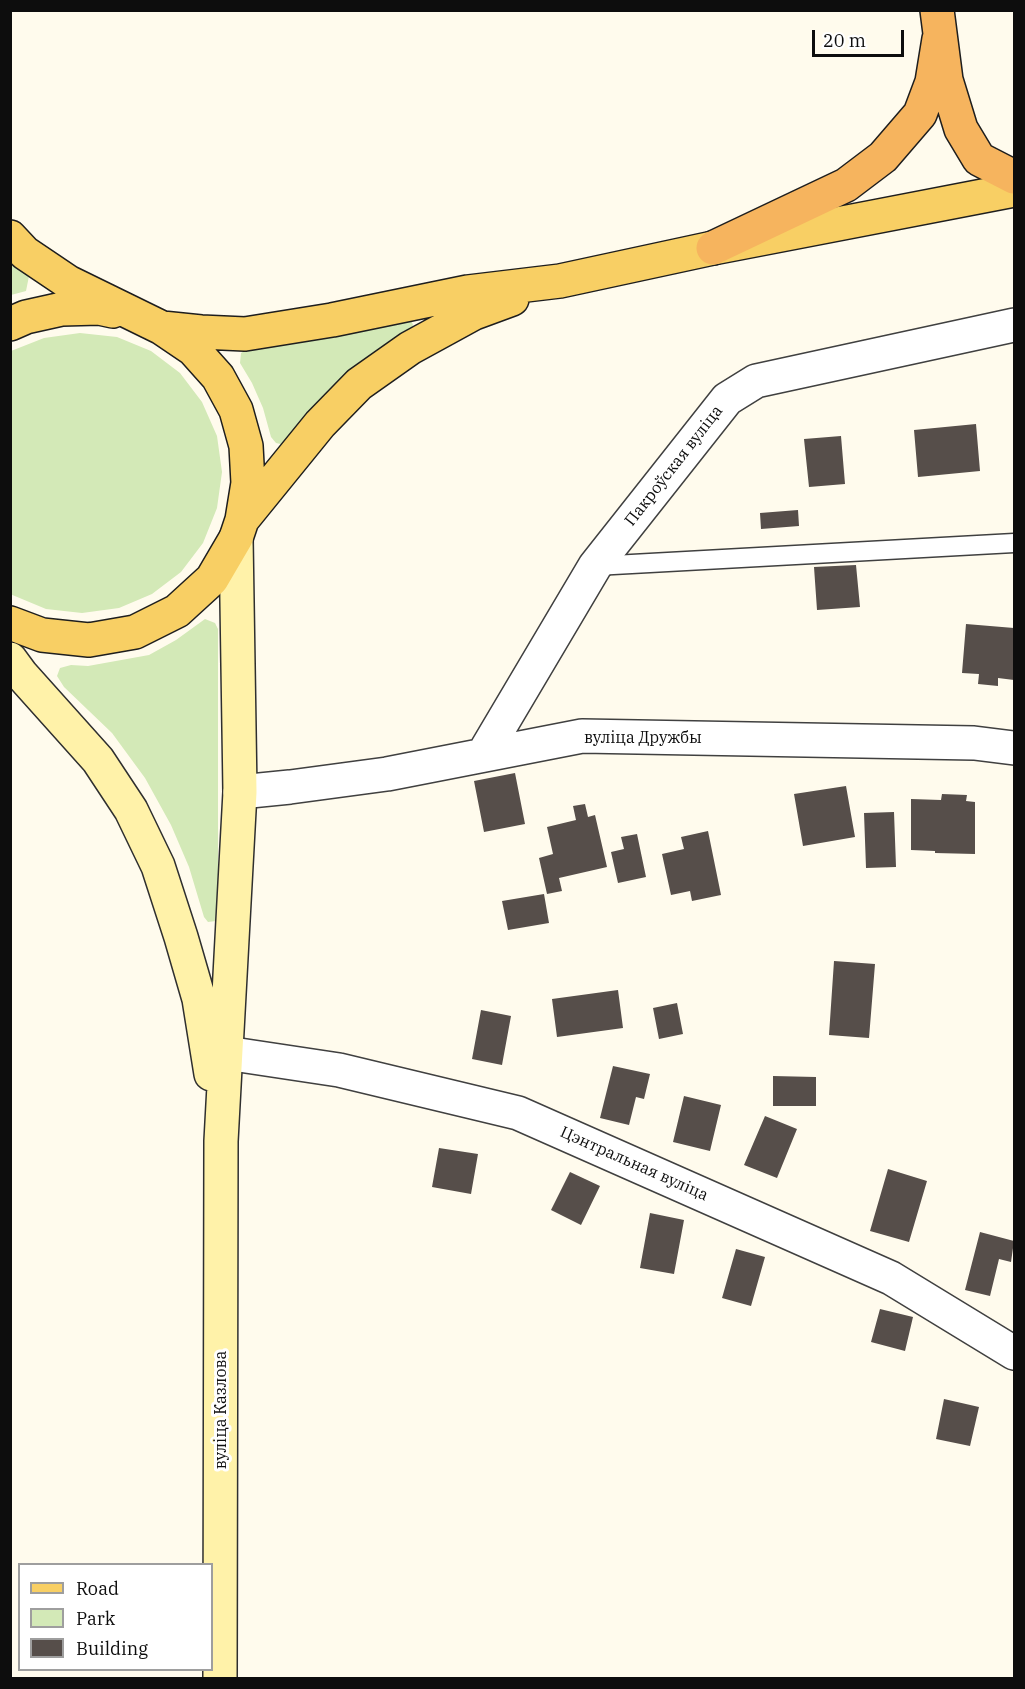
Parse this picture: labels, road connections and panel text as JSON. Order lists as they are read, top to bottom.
{
  "streets": {
    "main road": ["вуліца Казлова"],
    "street": ["Пакроўская вуліца", "вуліца Дружбы", "Цэнтральная вуліца"]
  },
  "crossings": [
    ["Пакроўская вуліца", "вуліца Дружбы"]
  ],
  "legend": ["Road", "Park", "Building"],
  "scale_bar": "20 m"
}
